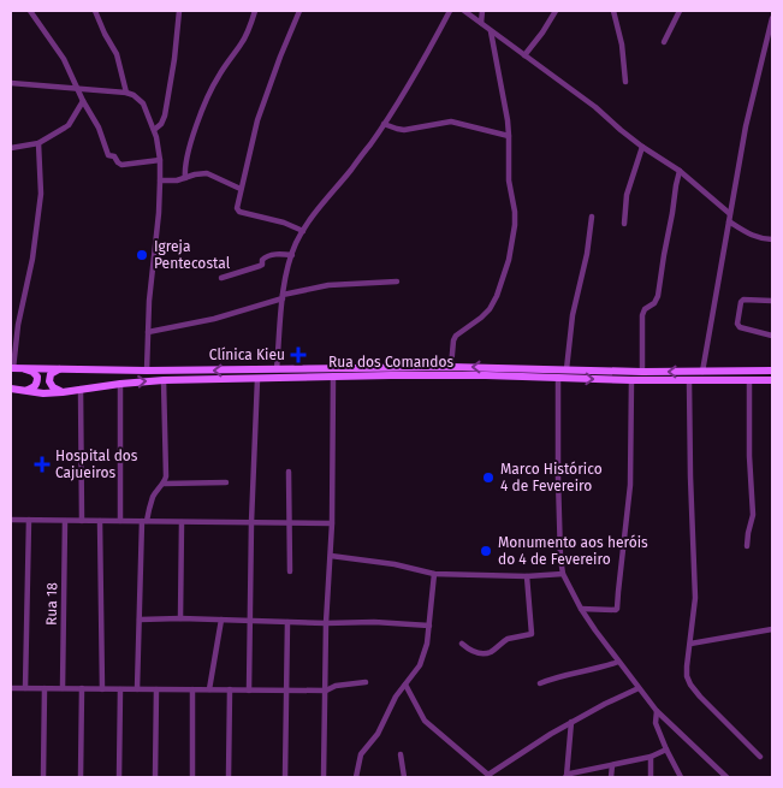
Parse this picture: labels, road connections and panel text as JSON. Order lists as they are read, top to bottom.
{
  "streets": {
    "main road": ["Rua dos Comandos"],
    "street": ["Rua 18"]
  },
  "places": {
    "other": ["Igreja Pentecostal", "Marco Histórico 4 de Fevereiro", "Monumento aos heróis do 4 de Fevereiro"],
    "health": ["Clínica Kieu", "Hospital dos Cajueiros"]
  }
}
